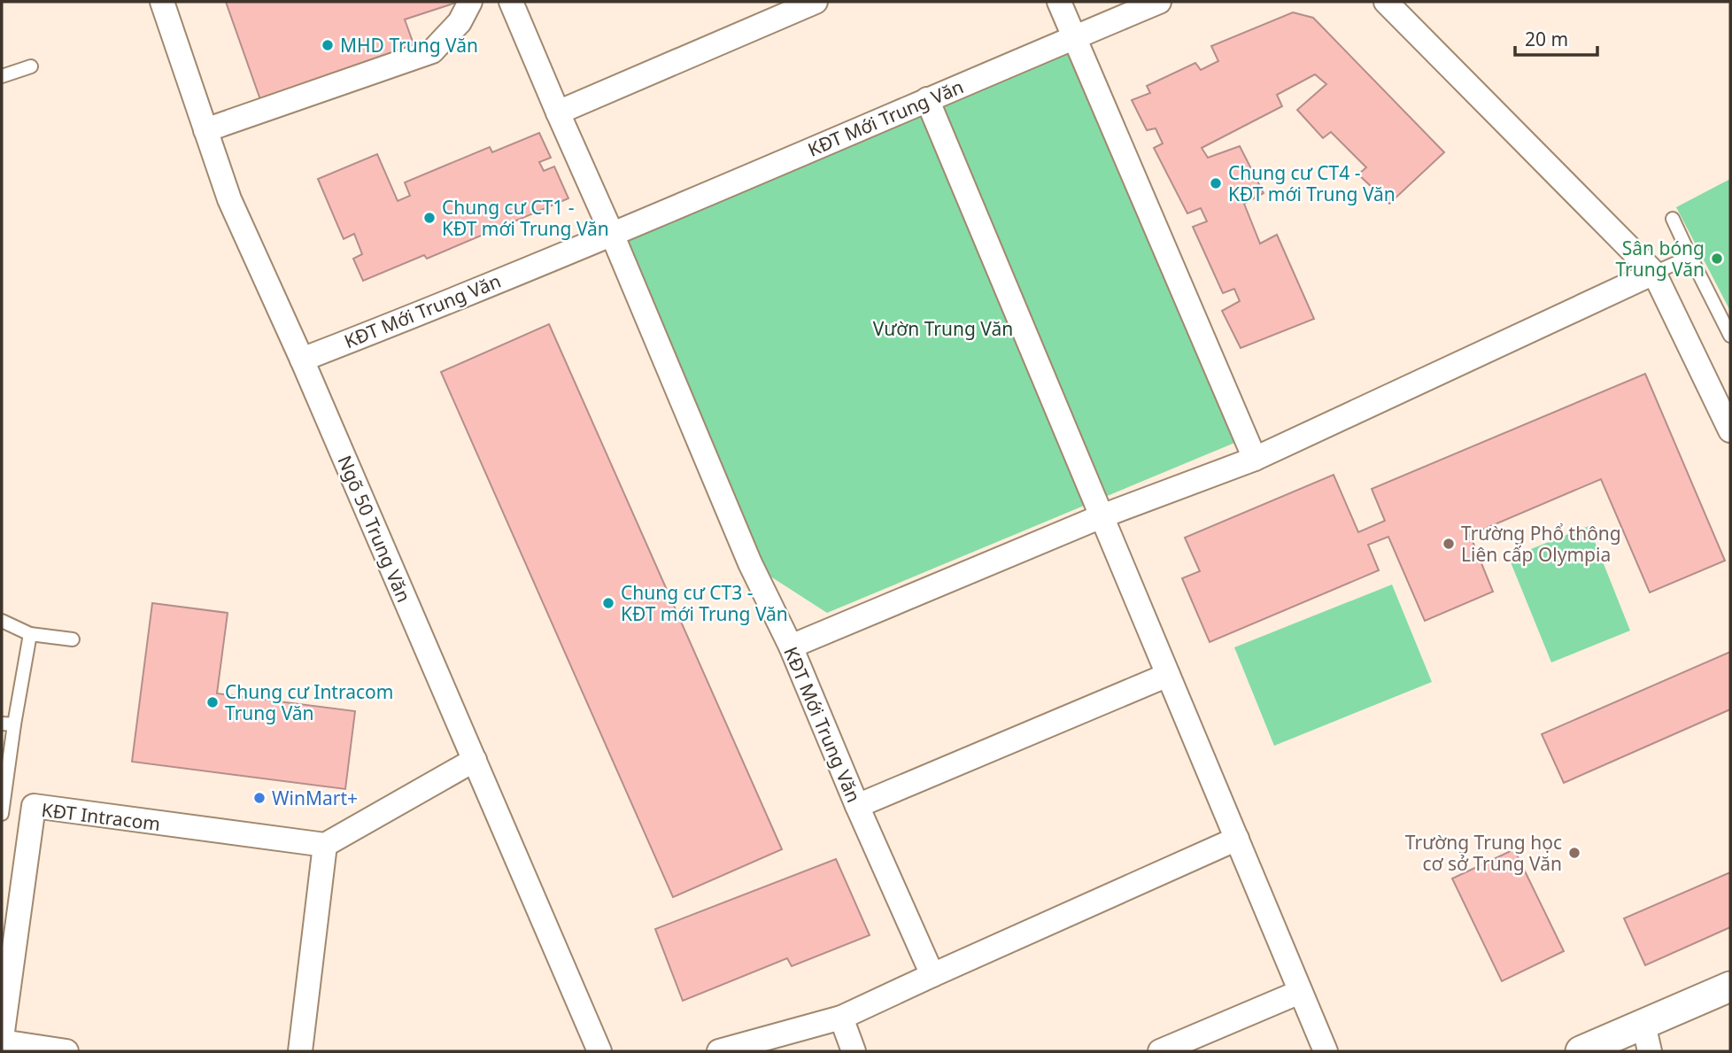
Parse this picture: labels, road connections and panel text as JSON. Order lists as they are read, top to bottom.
{
  "streets": {
    "street": ["KĐT Mới Trung Văn", "Ngõ 50 Trung Văn", "KĐT Intracom"]
  },
  "crossings": [
    ["KĐT Mới Trung Văn", "Ngõ 50 Trung Văn"]
  ],
  "parks": ["Vườn Trung Văn"],
  "places": [
    "MHD Trung Văn",
    "Chung cư CT4 - KĐT mới Trung Văn",
    "Chung cư CT1 - KĐT mới Trung Văn",
    "Sân bóng Trung Văn",
    "Trường Phổ thông Liên cấp Olympia",
    "Chung cư CT3 - KĐT mới Trung Văn",
    "Chung cư Intracom Trung Văn",
    "WinMart+",
    "Trường Trung học cơ sở Trung Văn"
  ],
  "scale_bar": "20 m"
}
